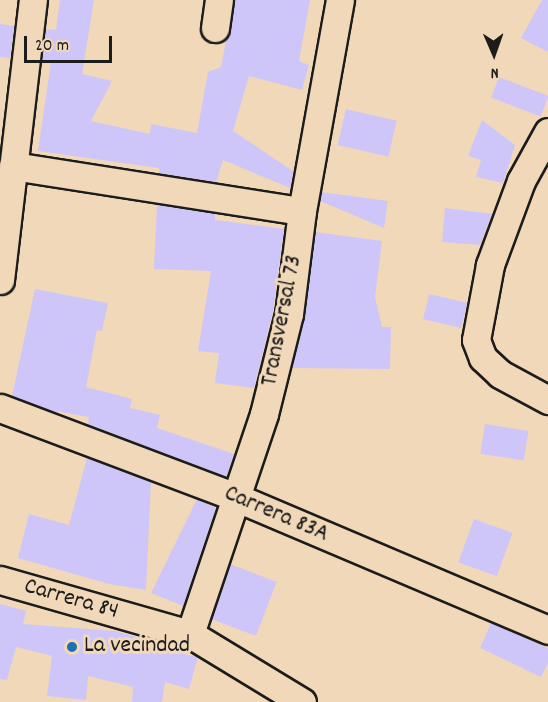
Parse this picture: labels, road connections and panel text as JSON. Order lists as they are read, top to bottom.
{
  "streets": {
    "street": ["Transversal 73", "Carrera 83A", "Carrera 84"]
  },
  "crossings": [
    ["Transversal 73", "Carrera 83A"],
    ["Transversal 73", "Carrera 84"]
  ],
  "places": ["La vecindad"],
  "scale_bar": "20 m",
  "north": "bottom"
}
